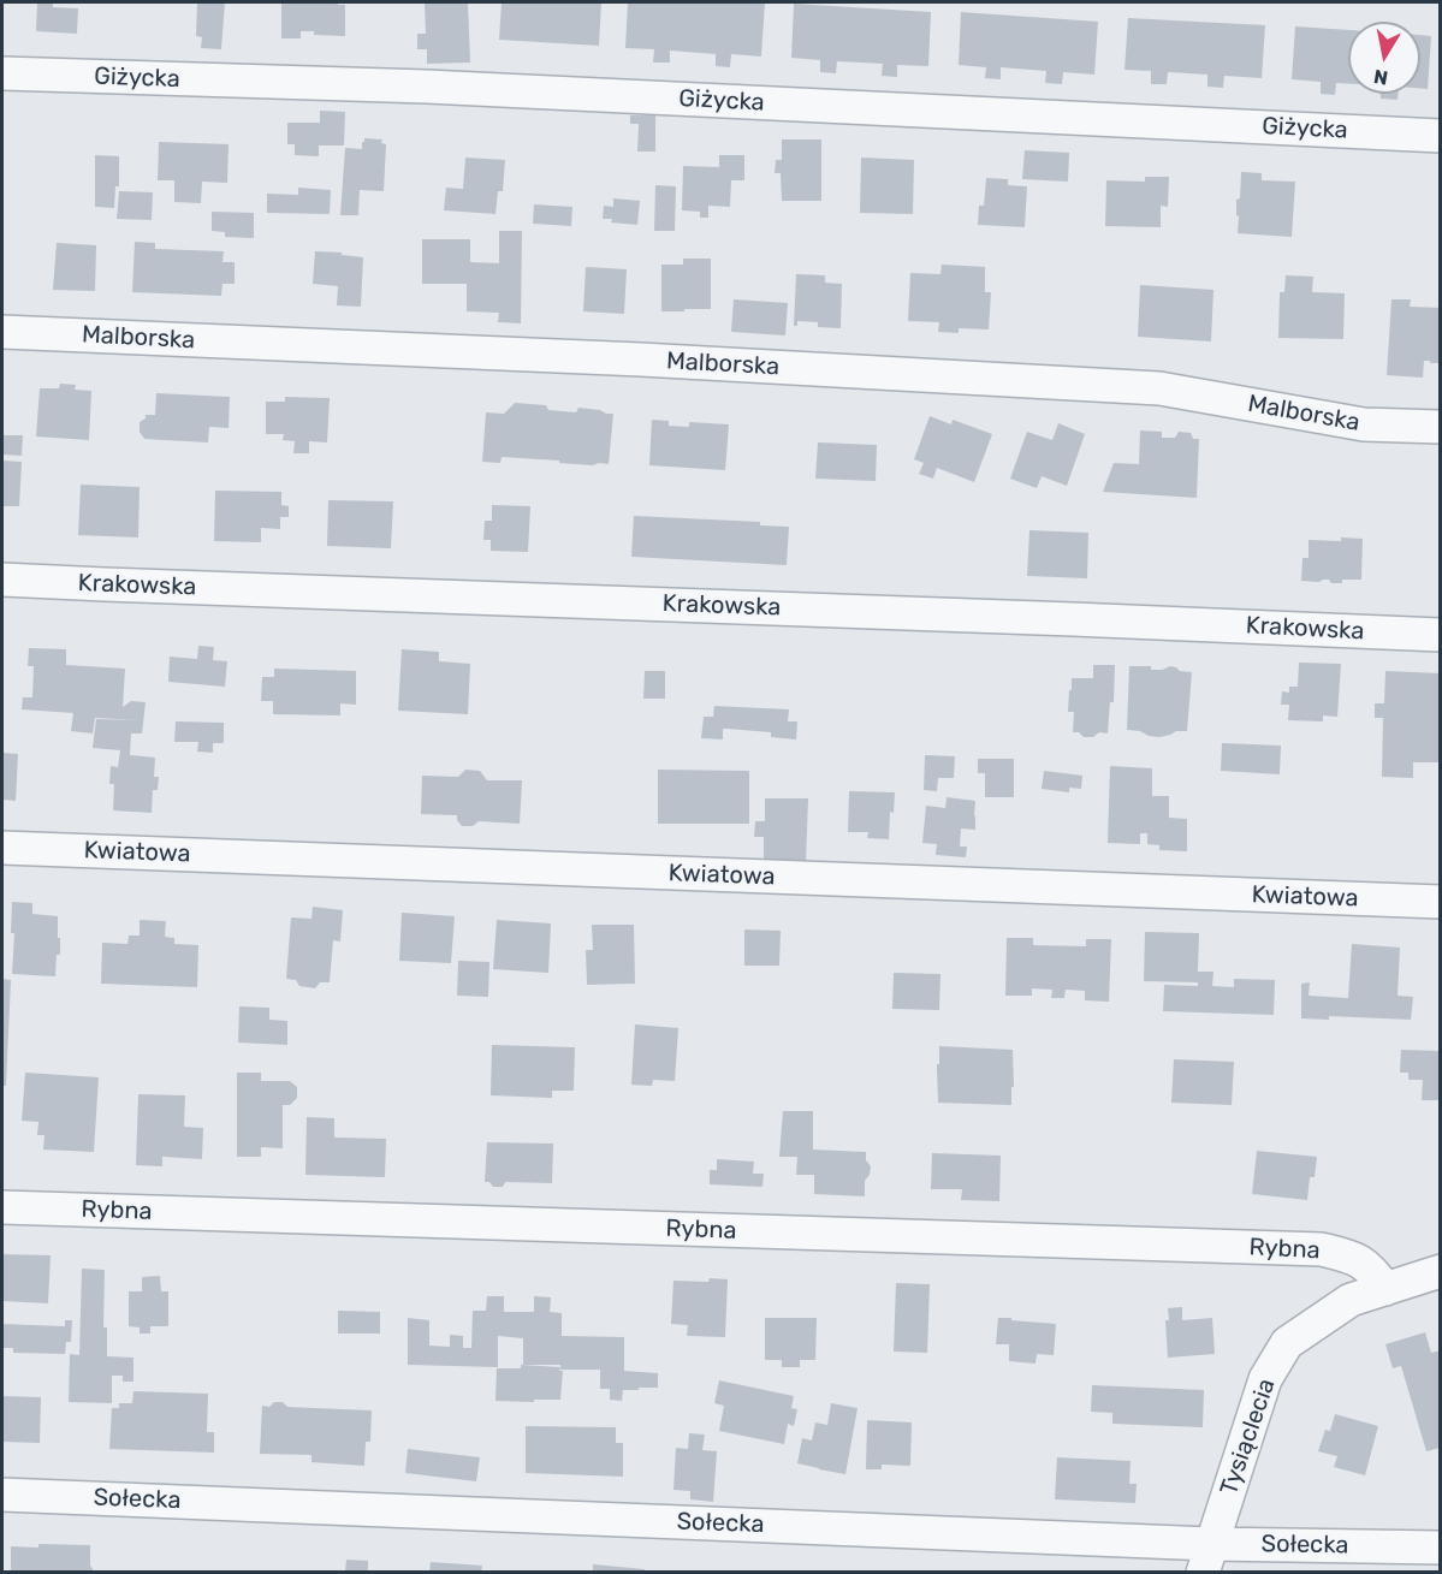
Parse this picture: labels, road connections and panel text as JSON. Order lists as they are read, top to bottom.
{
  "streets": {
    "street": [
      "Giżycka",
      "Malborska",
      "Krakowska",
      "Kwiatowa",
      "Rybna",
      "Tysiąclecia",
      "Sołecka"
    ]
  },
  "crossings": [
    ["Rybna", "Tysiąclecia"],
    ["Tysiąclecia", "Sołecka"]
  ],
  "north": "bottom"
}
